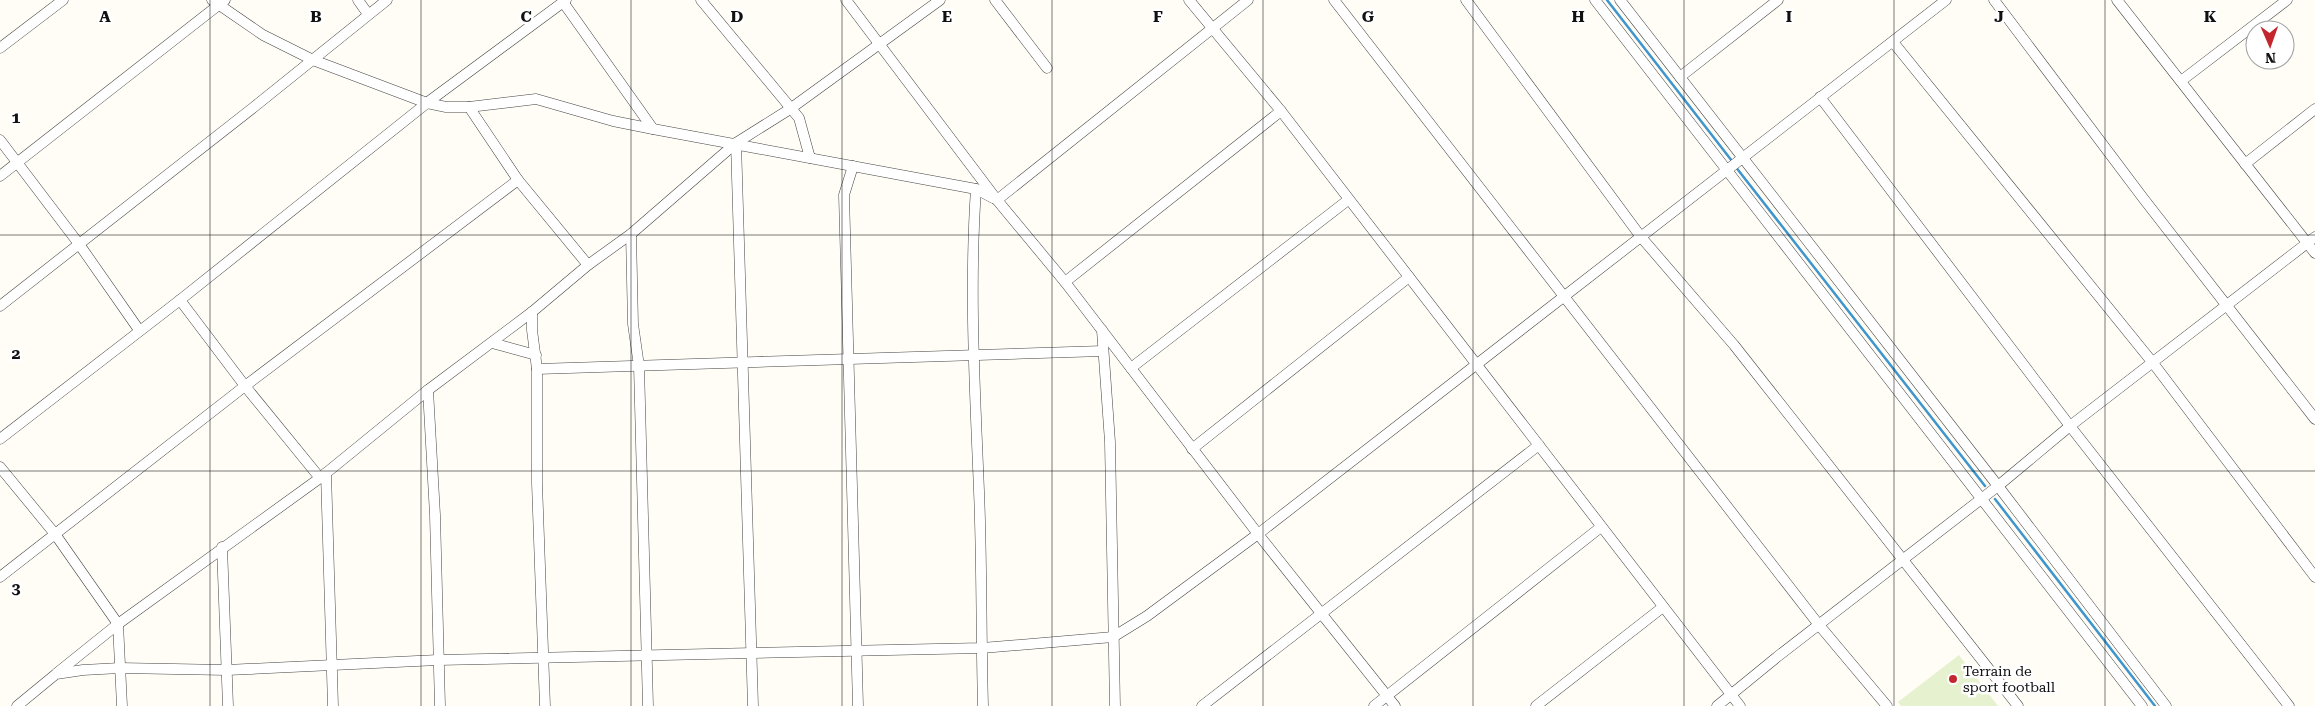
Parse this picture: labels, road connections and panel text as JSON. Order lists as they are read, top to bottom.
{
  "places": ["Terrain de sport football"],
  "north": "bottom",
  "grid": {
    "columns": [
      "A",
      "B",
      "C",
      "D",
      "E",
      "F",
      "G",
      "H",
      "I",
      "J",
      "K"
    ],
    "rows": ["1", "2", "3"]
  }
}
